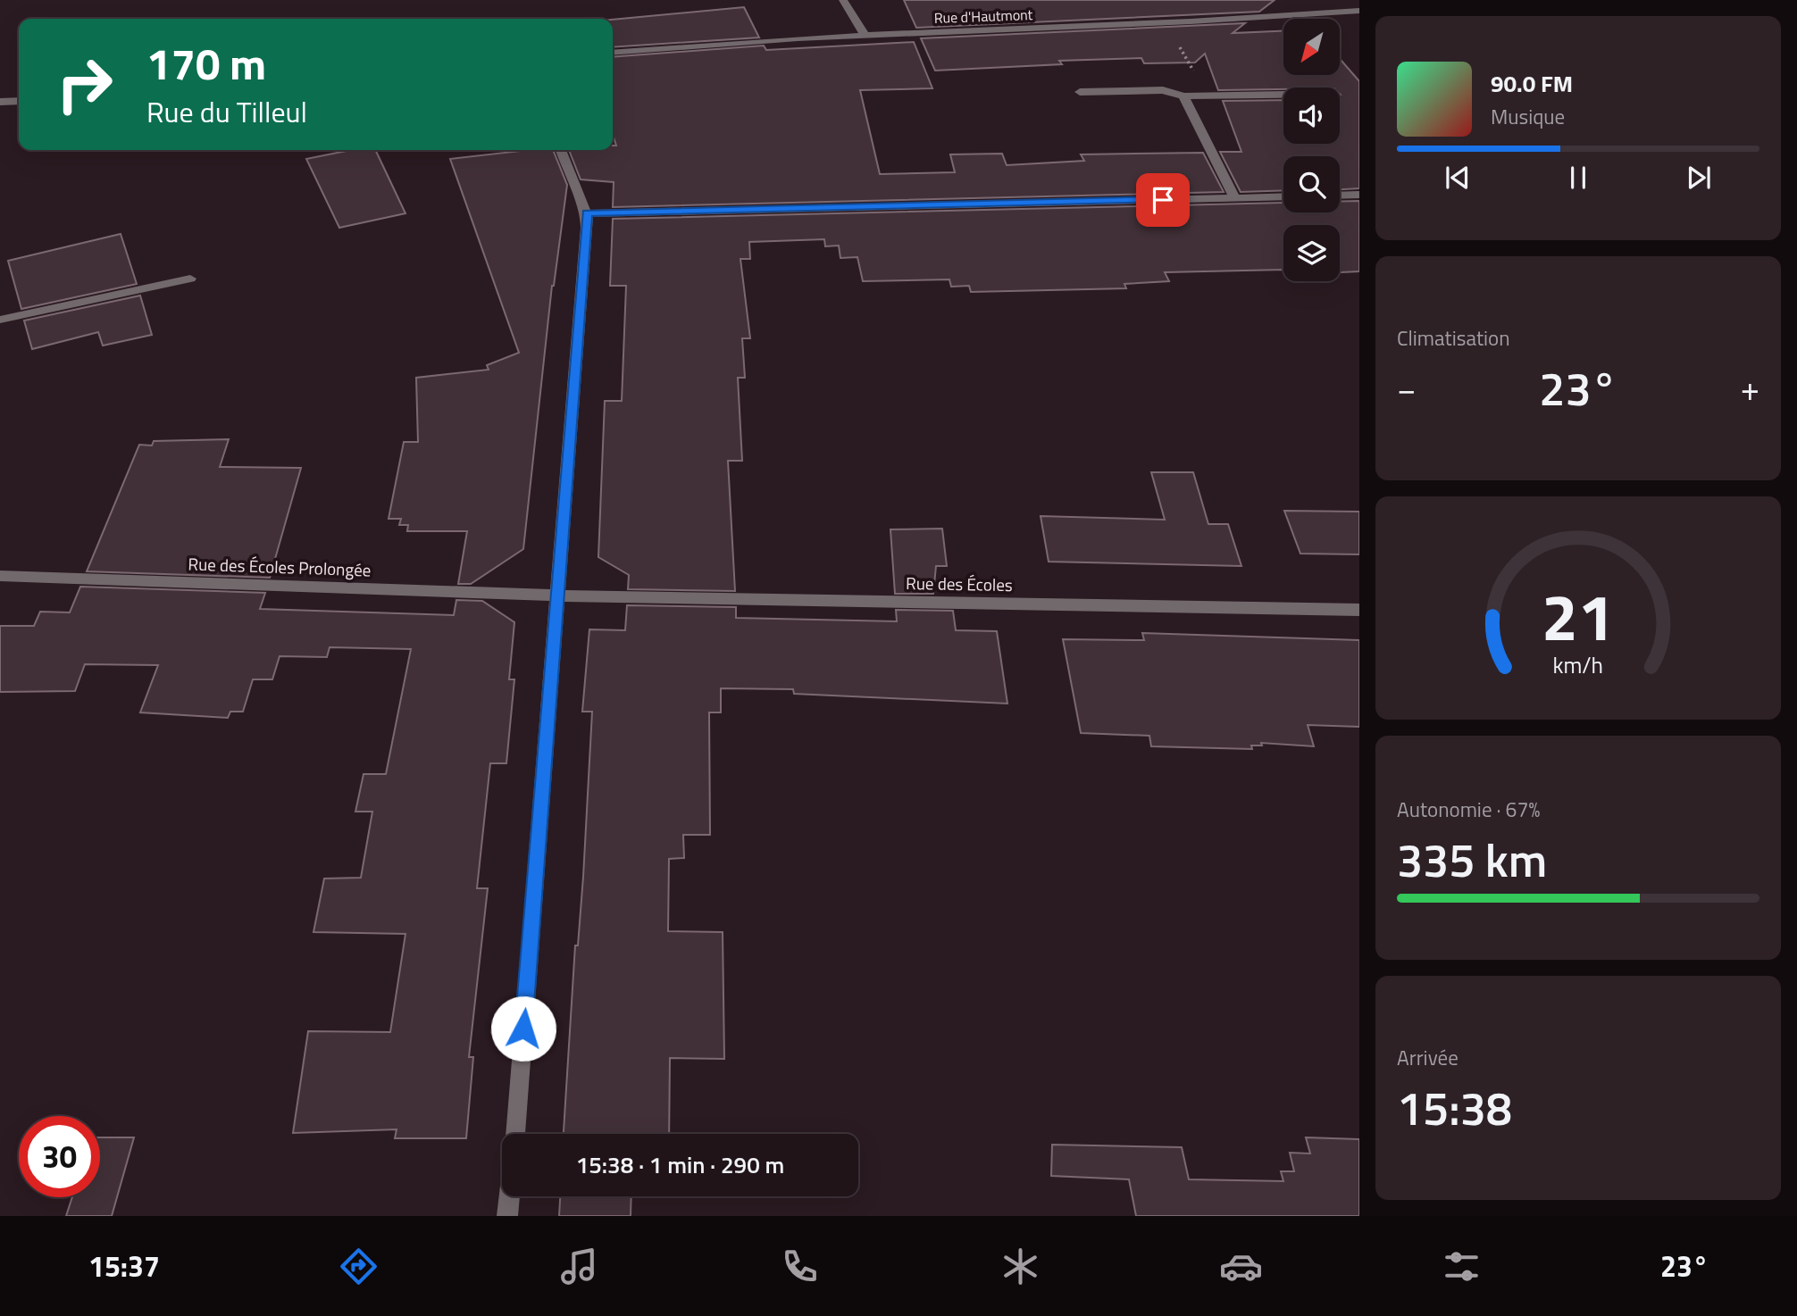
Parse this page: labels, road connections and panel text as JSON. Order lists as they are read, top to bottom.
{
  "streets": {
    "street": ["Rue d'Hautmont", "Rue des Écoles Prolongée", "Rue des Écoles"]
  },
  "crossings": [
    ["Rue des Écoles Prolongée", "Rue des Écoles"]
  ],
  "north": "bottom left",
  "page": {
    "turn": ["170 m", "Rue du Tilleul"],
    "song": ["90.0 FM", "Musique"],
    "tile": [
      "Climatisation",
      ["Autonomie · 67%", "335 km"],
      ["Arrivée", "15:38"]
    ],
    "heat": ["−", "23°", "+"],
    "limit": "30",
    "trip": "15:38 · 1 min · 290 m",
    "tabs": ["15:37", "23°"],
    "gauge": ["21", "km/h"]
  }
}
